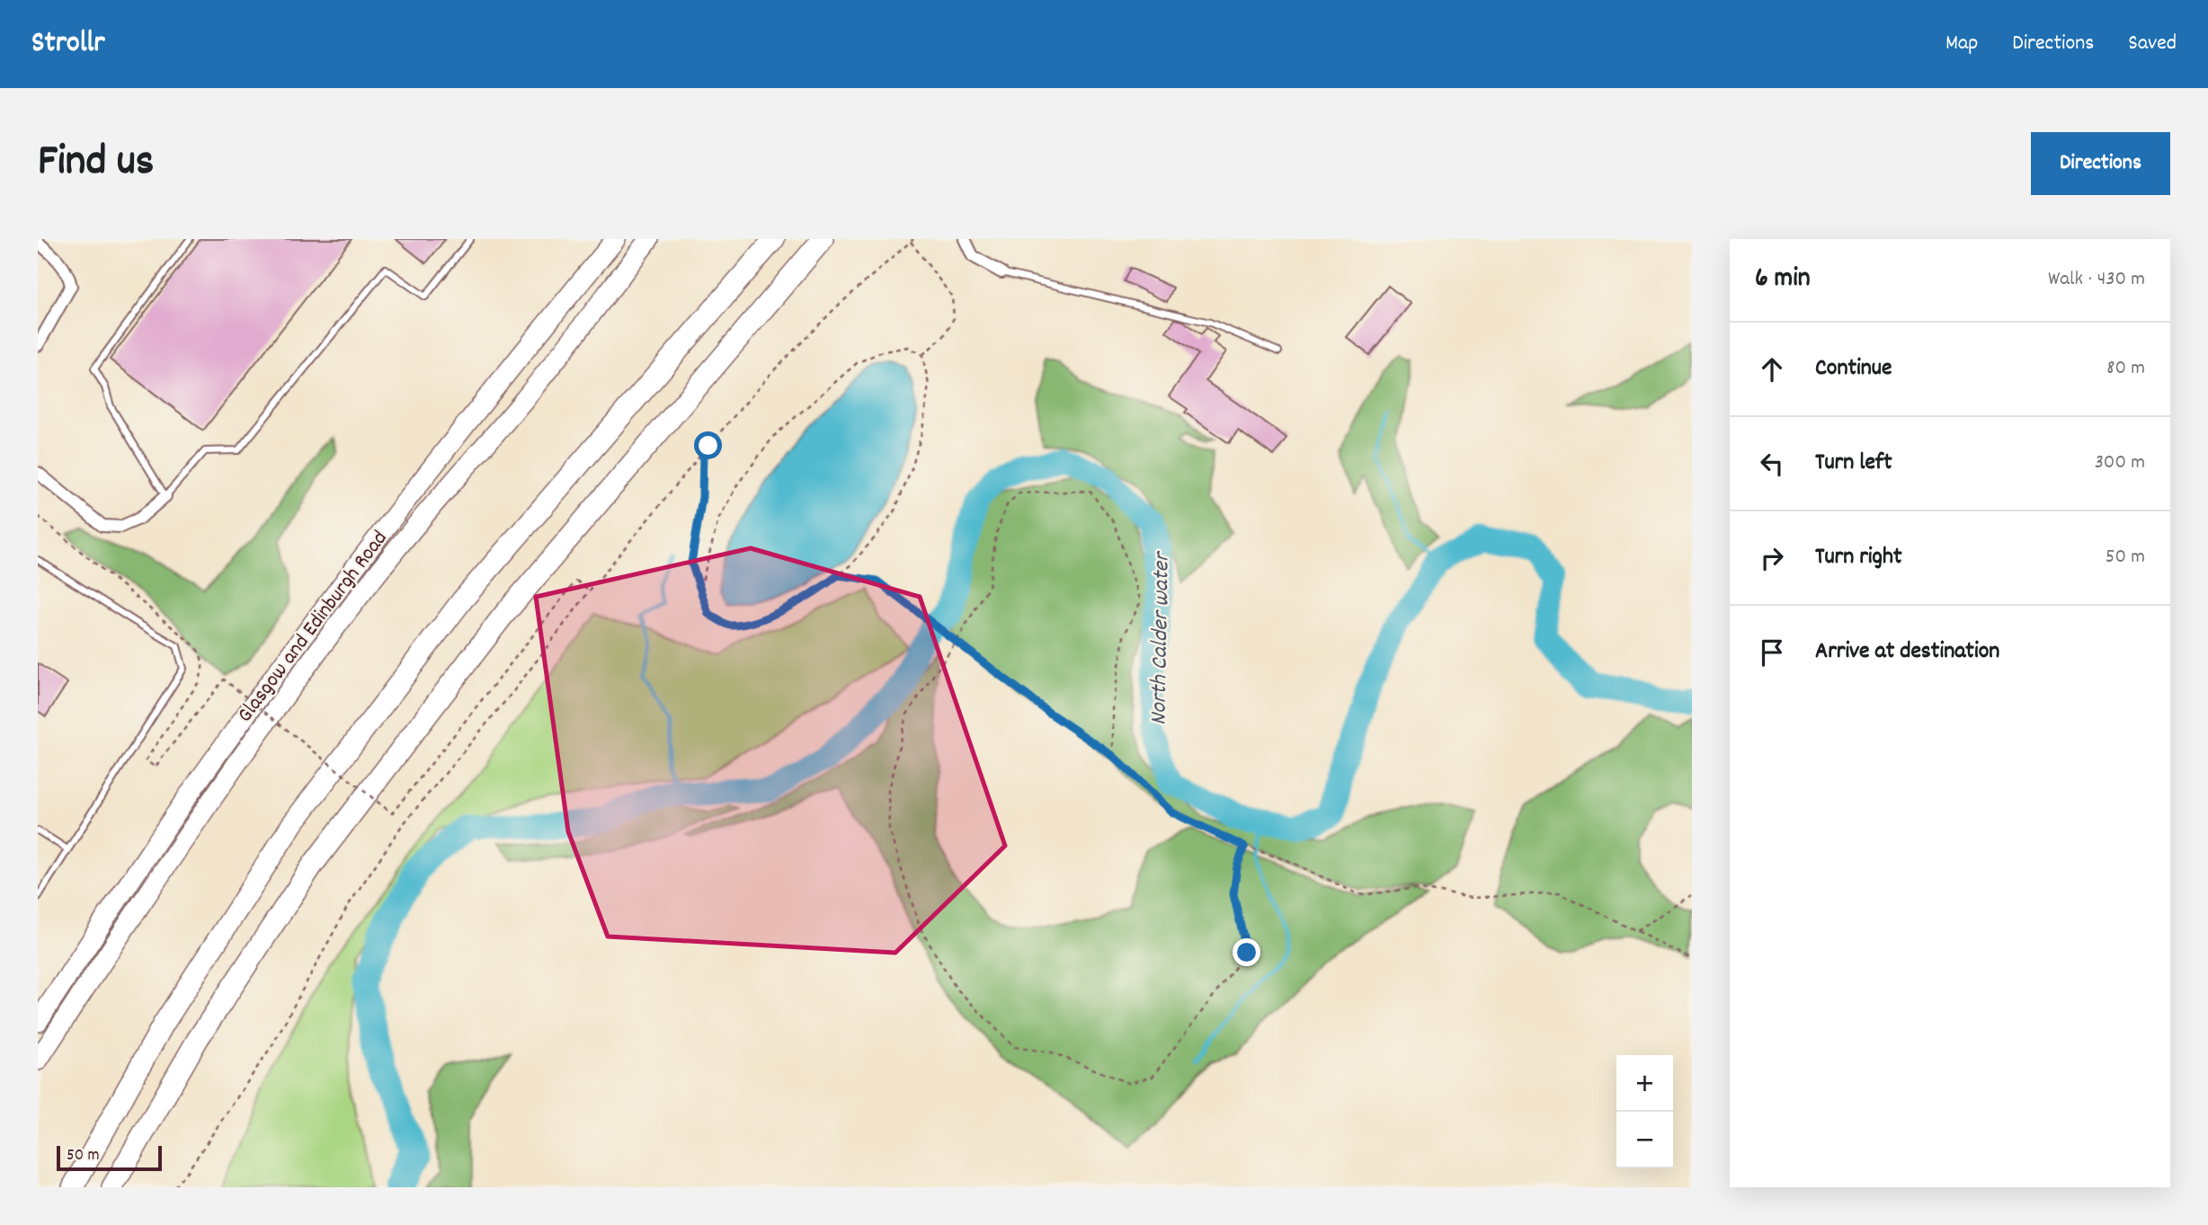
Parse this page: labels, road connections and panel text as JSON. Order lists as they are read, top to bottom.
{
  "streets": {
    "highway": ["Glasgow and Edinburgh Road"]
  },
  "water": ["North Calder water"],
  "scale_bar": "50 m",
  "page": {
    "header": "Strollr",
    "nav": ["Map", "Directions", "Saved"],
    "title": "Find us",
    "buttons": "Directions",
    "heading": ["6 min", "Walk · 430 m"],
    "list": [
      ["Continue", "80 m"],
      ["Turn left", "300 m"],
      ["Turn right", "50 m"],
      "Arrive at destination"
    ],
    "map_buttons": ["+", "−"],
    "scale": "50 m"
  }
}
